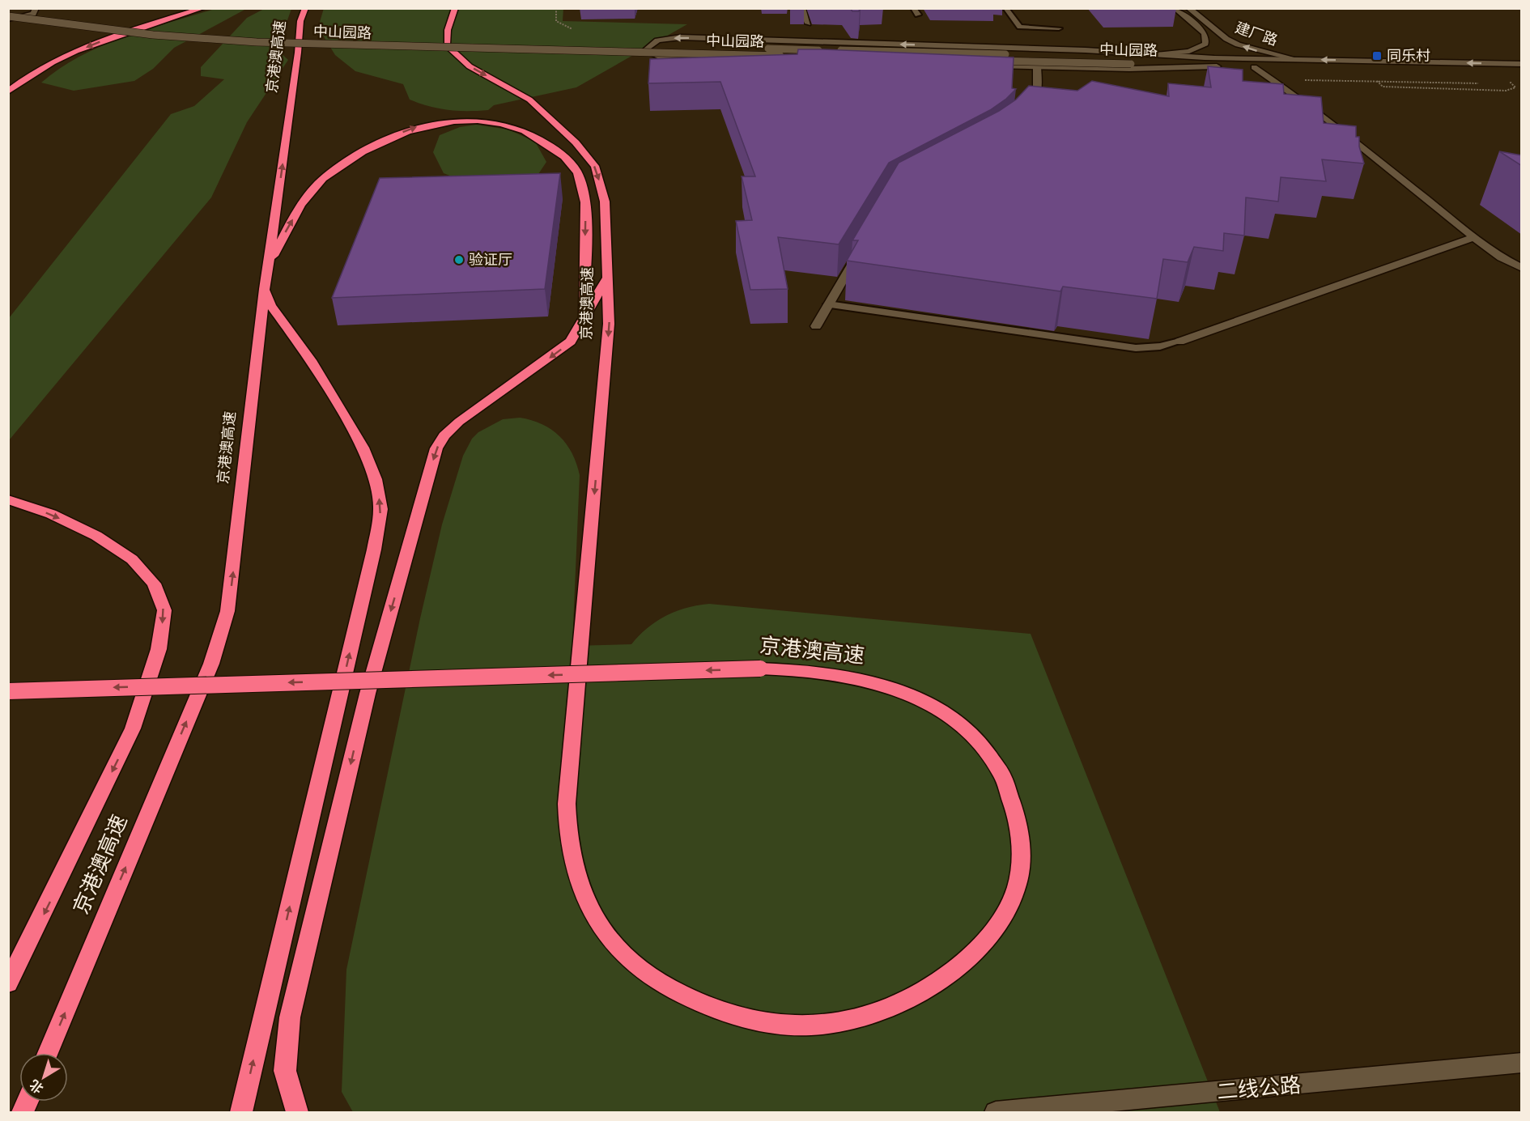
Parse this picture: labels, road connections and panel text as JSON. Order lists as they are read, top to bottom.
{
  "streets": {
    "highway": ["京港澳高速"],
    "main road": ["中山园路", "建厂路", "二线公路"]
  },
  "crossings": [
    ["中山园路", "建厂路"]
  ],
  "places": {
    "transit": ["同乐村"],
    "other": ["验证厅"]
  },
  "north": "bottom left"
}
